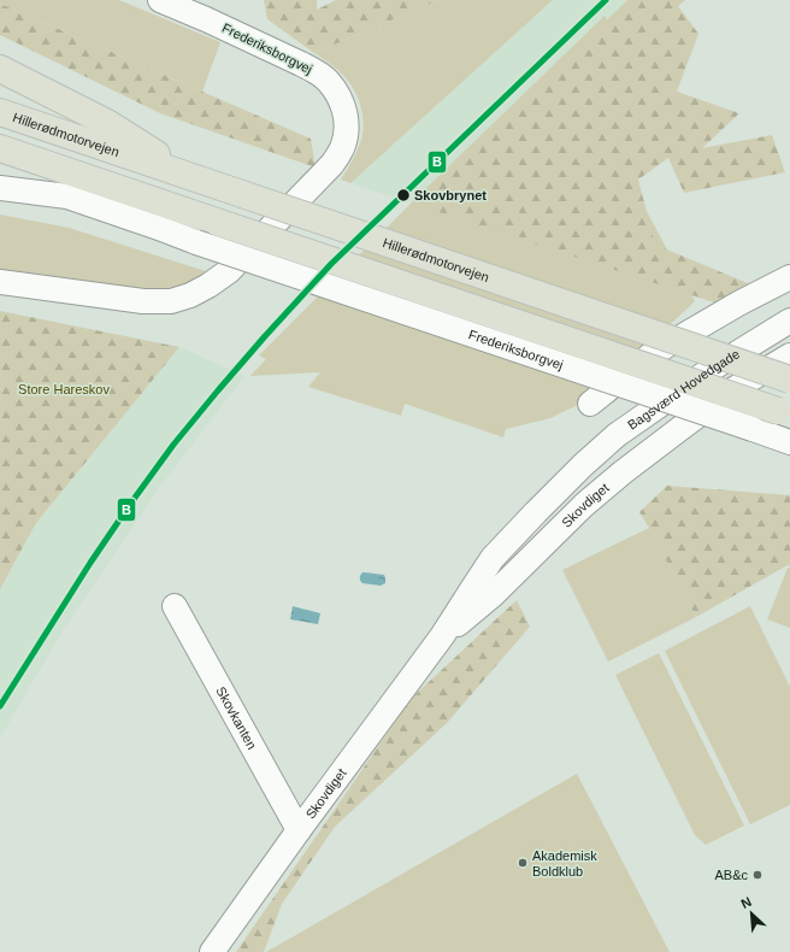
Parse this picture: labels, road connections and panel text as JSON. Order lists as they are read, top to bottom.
{
  "streets": {
    "highway": ["Hillerødmotorvejen"],
    "street": [
      "Frederiksborgvej",
      "Bagsværd Hovedgade",
      "Skovdiget",
      "Skovkanten"
    ]
  },
  "crossings": [
    ["Bagsværd Hovedgade", "Skovdiget"],
    ["Skovdiget", "Skovkanten"]
  ],
  "parks": ["Store Hareskov"],
  "places": ["Skovbrynet", "Akademisk Boldklub", "AB&c"],
  "lines": ["transit line B"],
  "north": "top left"
}
